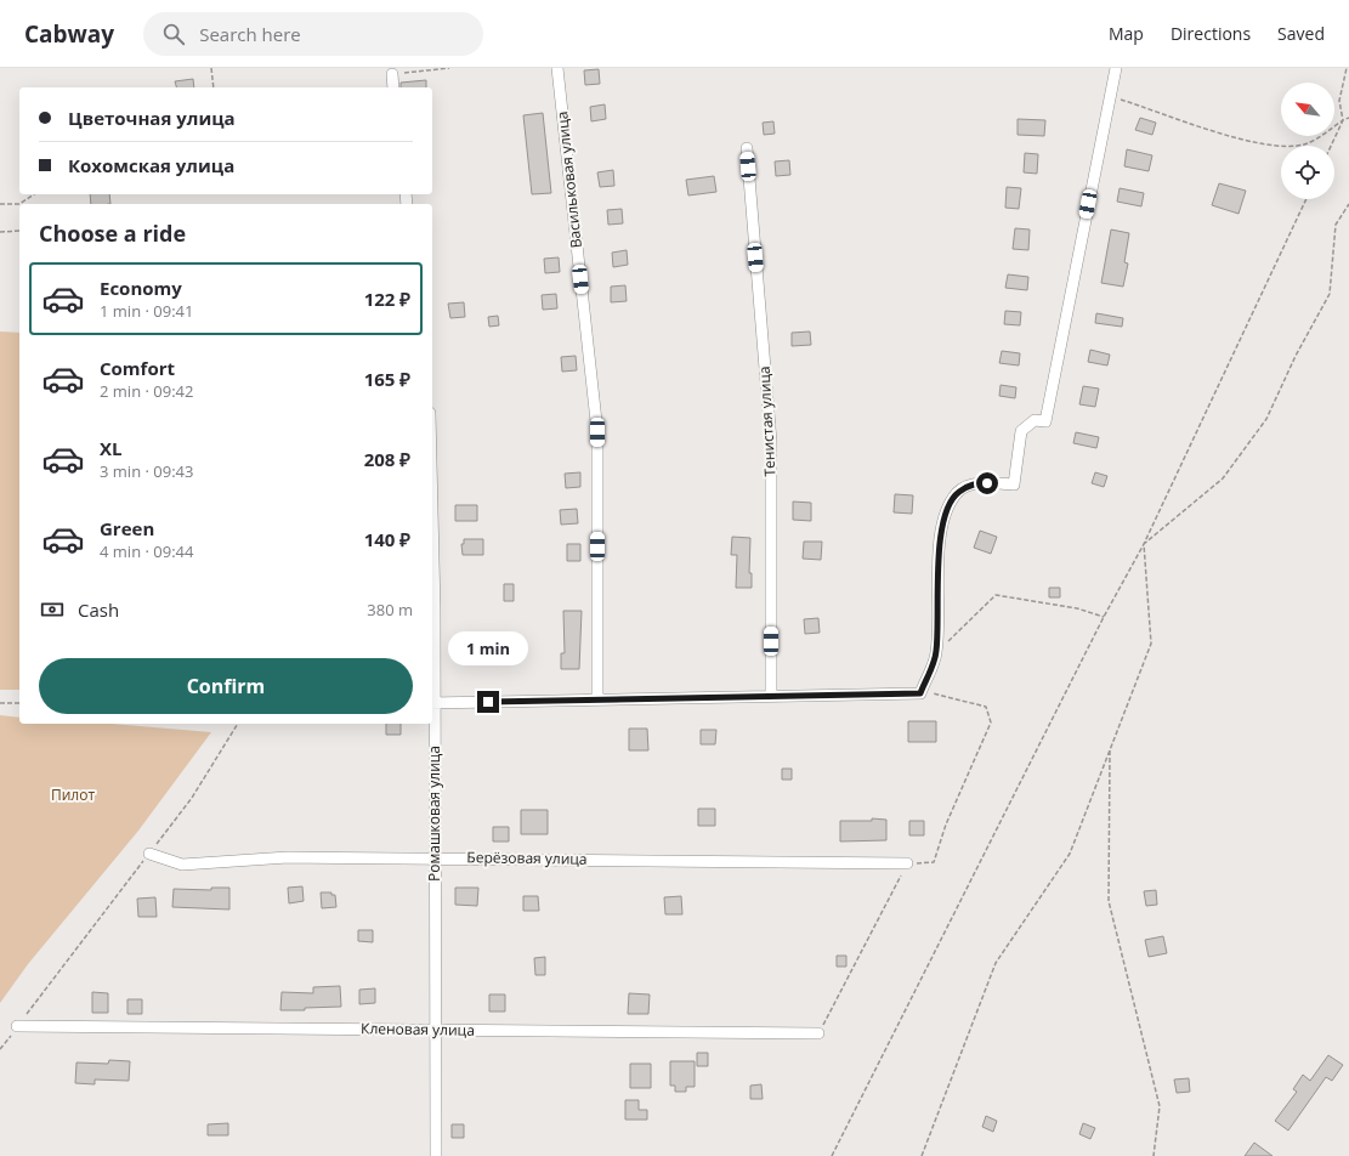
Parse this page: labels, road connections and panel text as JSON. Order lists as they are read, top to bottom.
{
  "streets": {
    "street": [
      "Васильковая улица",
      "Тенистая улица",
      "Ромашковая улица",
      "Берёзовая улица",
      "Кленовая улица"
    ]
  },
  "crossings": [
    ["Ромашковая улица", "Берёзовая улица"],
    ["Ромашковая улица", "Кленовая улица"]
  ],
  "parks": ["Пилот"],
  "north": "top left",
  "page": {
    "header": "Cabway",
    "search": "Search here",
    "nav": ["Map", "Directions", "Saved"],
    "banner": ["Цветочная улица", "Кохомская улица"],
    "heading": "Choose a ride",
    "list": [
      {
        "name": "Economy",
        "note": "1 min · 09:41",
        "value": "122 ₽"
      },
      {
        "name": "Comfort",
        "note": "2 min · 09:42",
        "value": "165 ₽"
      },
      {
        "name": "XL",
        "note": "3 min · 09:43",
        "value": "208 ₽"
      },
      {
        "name": "Green",
        "note": "4 min · 09:44",
        "value": "140 ₽"
      }
    ],
    "pay": ["Cash", "380 m"],
    "bubble": "1 min",
    "buttons": "Confirm"
  }
}
